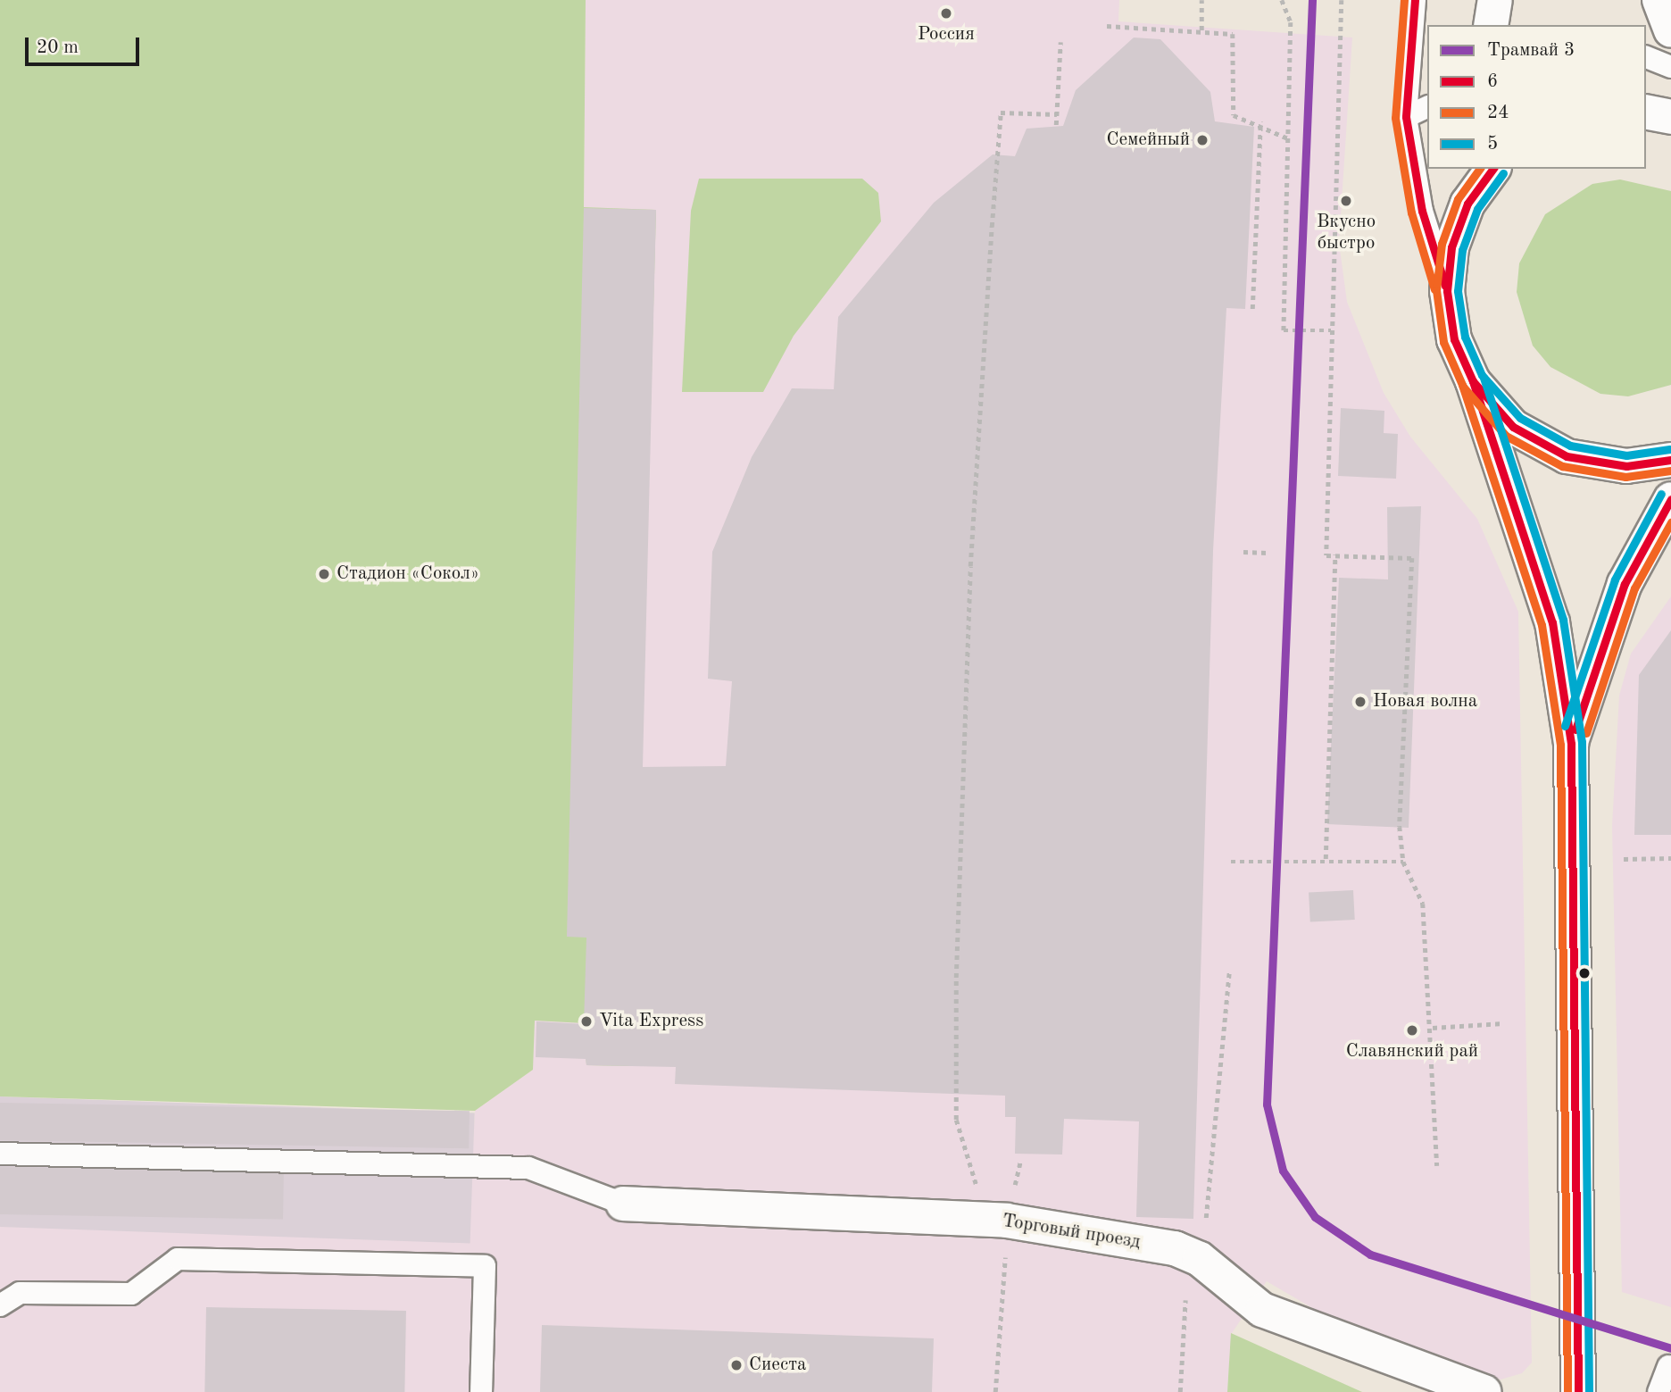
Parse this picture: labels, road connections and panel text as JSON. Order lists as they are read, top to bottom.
{
  "streets": {
    "main road": ["Торговый проезд"]
  },
  "places": [
    "Россия",
    "Семейный",
    "Вкусно быстро",
    "Стадион «Сокол»",
    "Новая волна",
    "Vita Express",
    "Славянский рай",
    "Сиеста"
  ],
  "lines": [
    "tram line 3",
    "transit line 6",
    "transit line 24",
    "transit line 5"
  ],
  "legend": [
    "Трамвай 3",
    "6",
    "24",
    "5"
  ],
  "scale_bar": "20 m"
}
